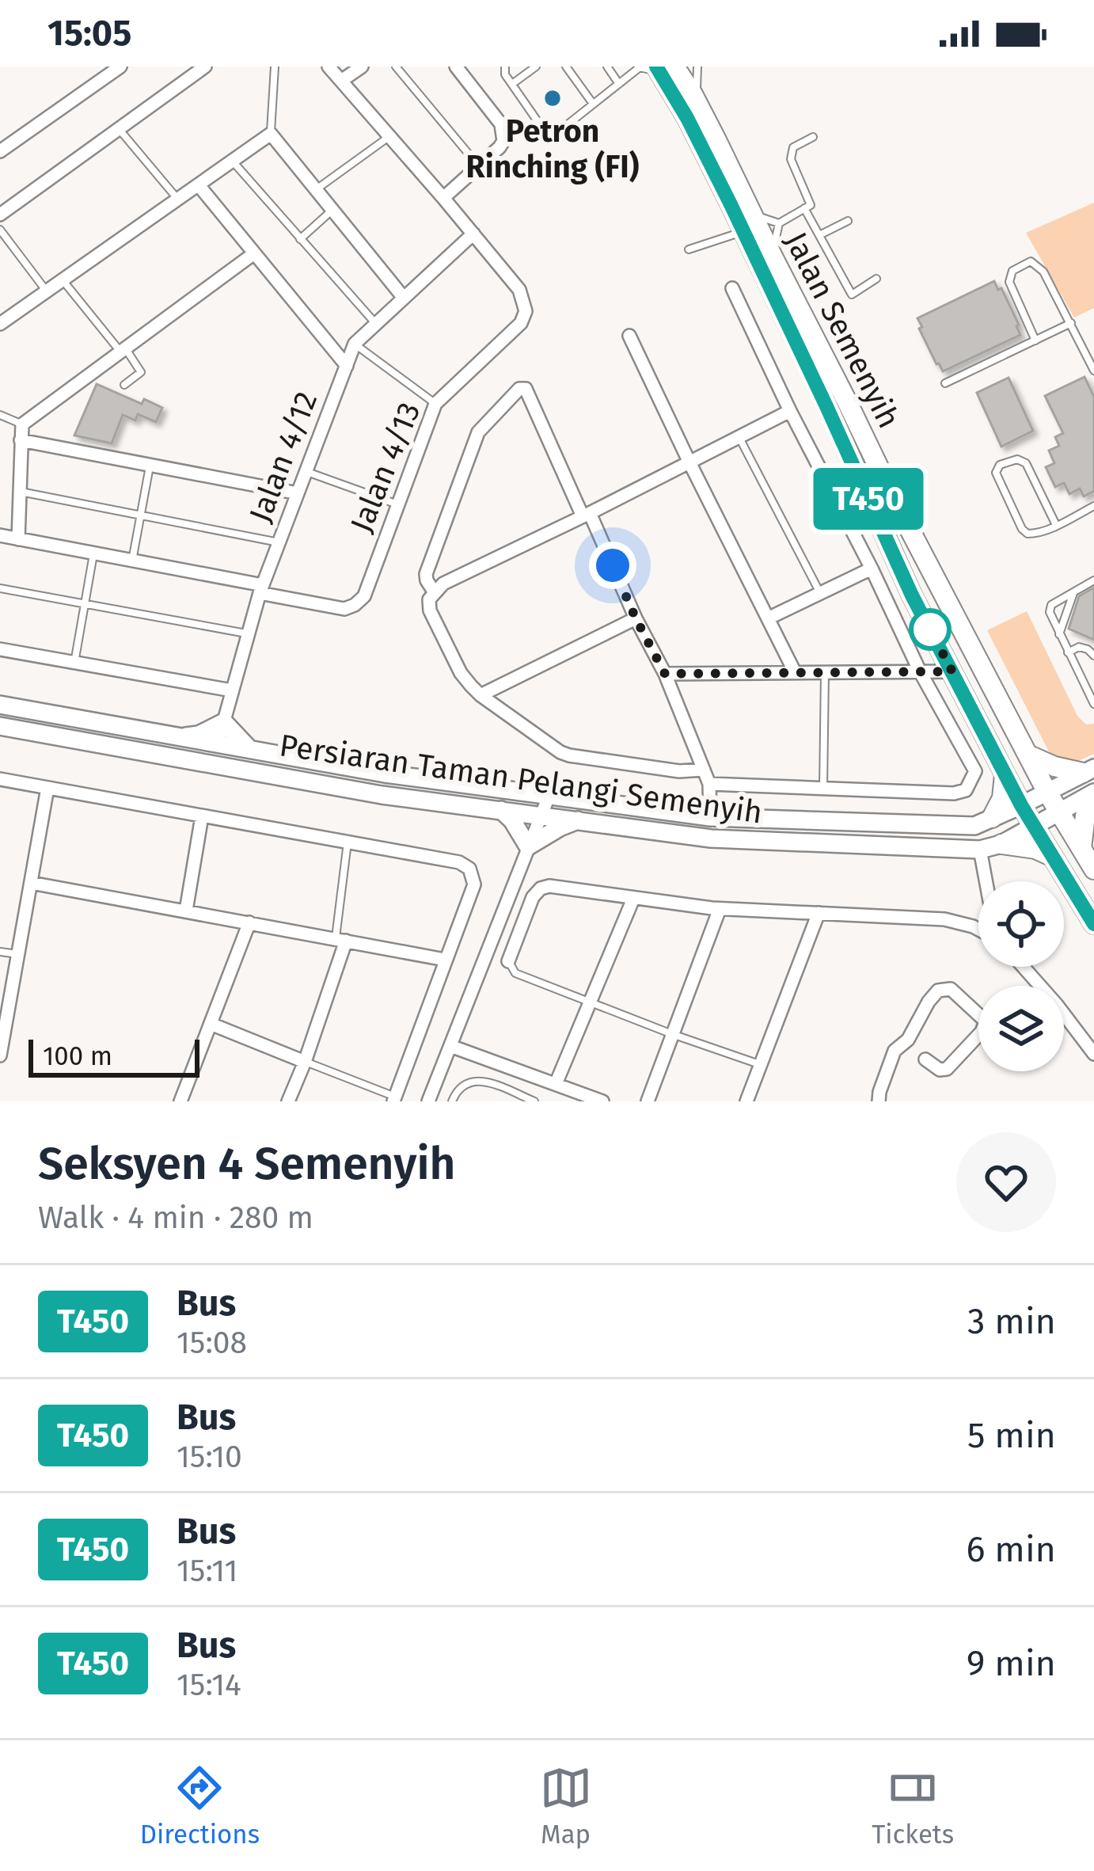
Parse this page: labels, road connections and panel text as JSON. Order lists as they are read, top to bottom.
{
  "streets": {
    "main road": ["Jalan Semenyih"],
    "street": ["Jalan 4/12", "Jalan 4/13", "Persiaran Taman Pelangi Semenyih"]
  },
  "crossings": [
    ["Jalan Semenyih", "Persiaran Taman Pelangi Semenyih"],
    ["Jalan 4/12", "Jalan 4/13"],
    ["Jalan 4/12", "Persiaran Taman Pelangi Semenyih"]
  ],
  "places": ["Petron Rinching (FI)"],
  "lines": ["bus line T450"],
  "scale_bar": "100 m",
  "page": {
    "status": "15:05",
    "on_map": "T450",
    "scale": "100 m",
    "heading": ["Seksyen 4 Semenyih", "Walk · 4 min · 280 m"],
    "list": [
      {
        "mark": "T450",
        "name": "Bus",
        "note": "15:08",
        "value": "3 min"
      },
      {
        "mark": "T450",
        "name": "Bus",
        "note": "15:10",
        "value": "5 min"
      },
      {
        "mark": "T450",
        "name": "Bus",
        "note": "15:11",
        "value": "6 min"
      },
      {
        "mark": "T450",
        "name": "Bus",
        "note": "15:14",
        "value": "9 min"
      }
    ],
    "tabs": ["Directions", "Map", "Tickets"]
  }
}
